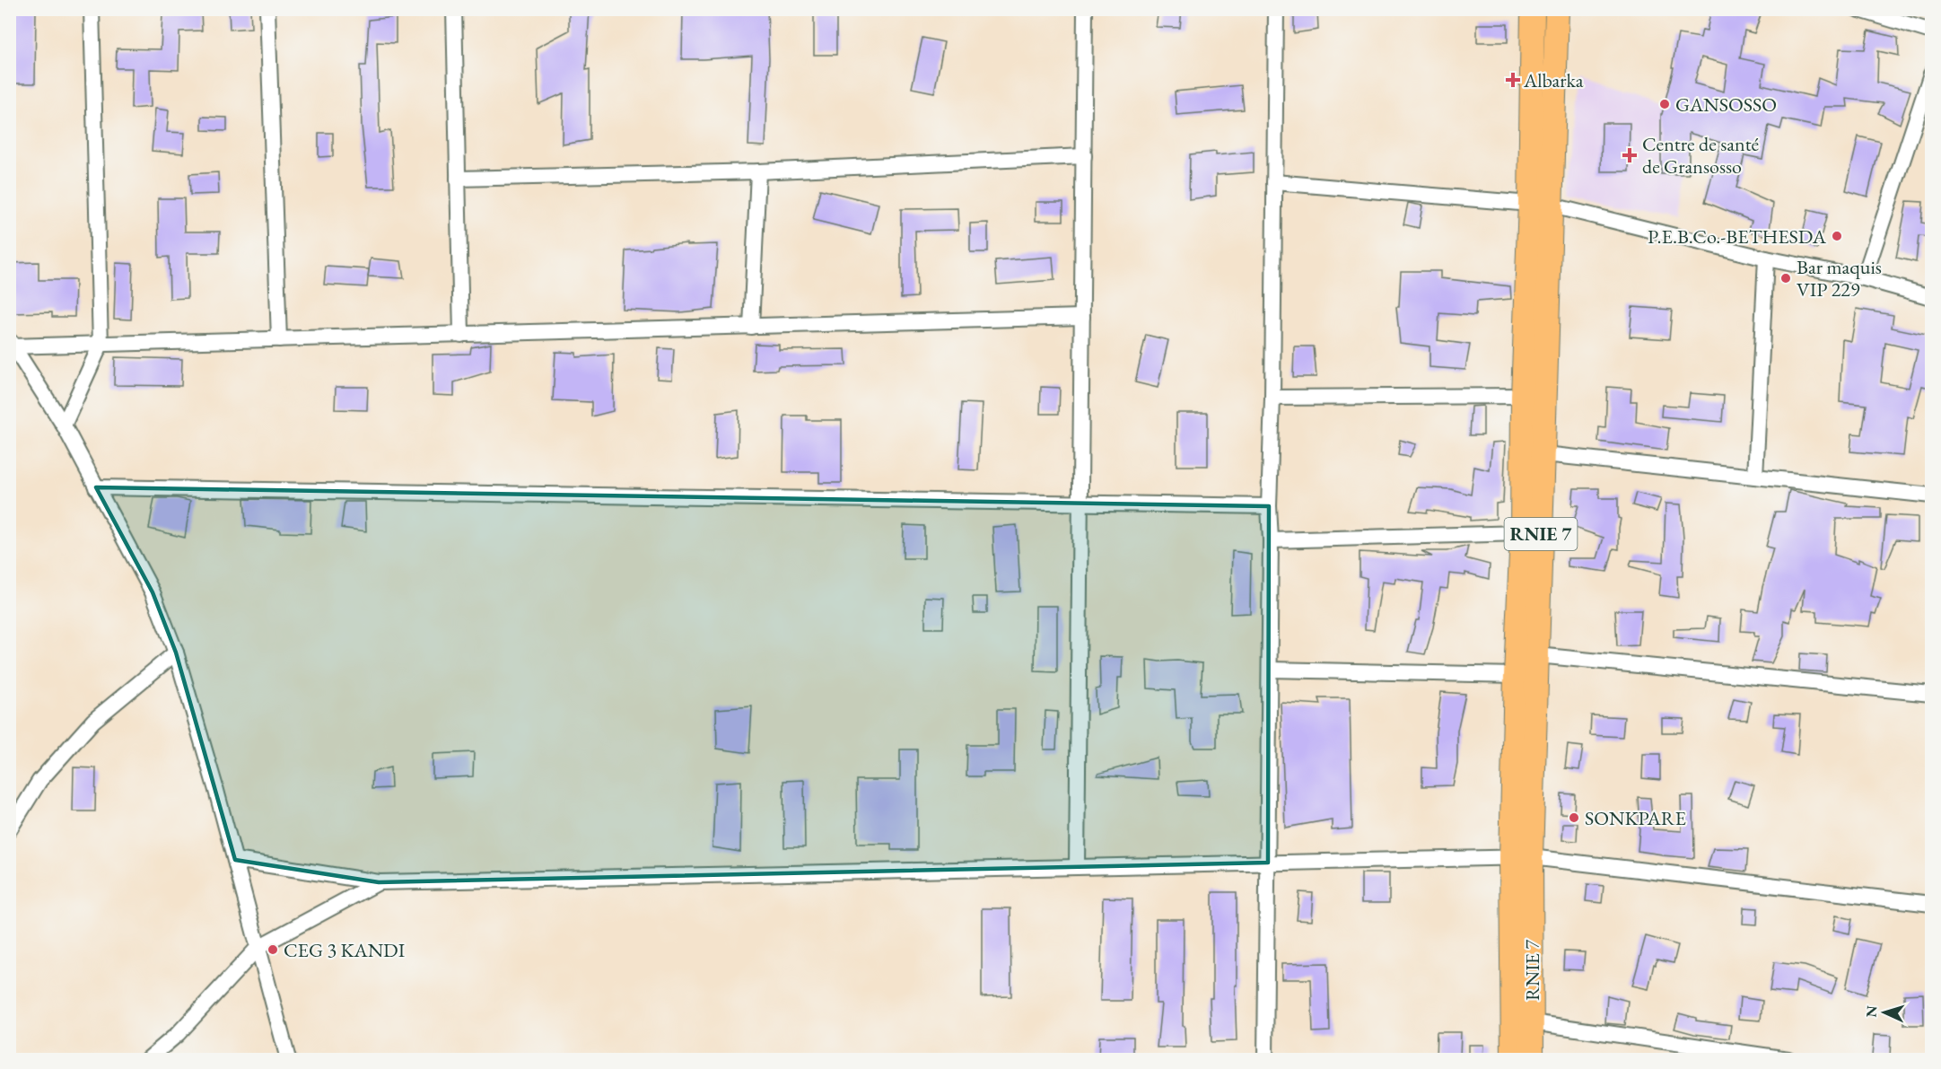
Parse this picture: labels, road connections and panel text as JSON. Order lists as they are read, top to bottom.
{
  "streets": {
    "main road": ["RNIE 7"]
  },
  "places": {
    "health": ["Albarka", "Centre de santé de Gransosso"],
    "other": [
      "GANSOSSO",
      "P.E.B.Co.-BETHESDA",
      "Bar maquis VIP 229",
      "SONKPARE",
      "CEG 3 KANDI"
    ]
  },
  "north": "left"
}
